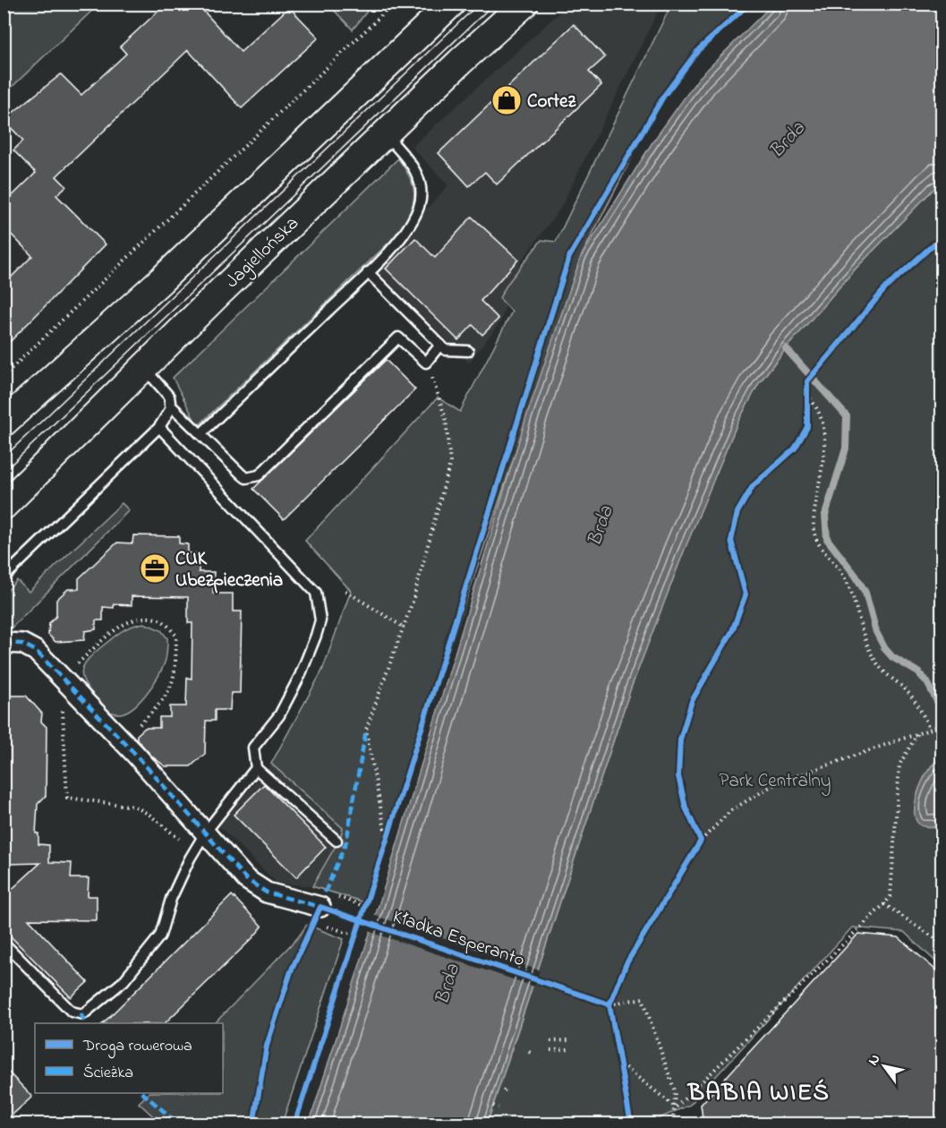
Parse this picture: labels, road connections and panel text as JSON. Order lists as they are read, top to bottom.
{
  "streets": {
    "main road": ["Jagiellońska"],
    "cycle path": ["Kładka Esperanto"]
  },
  "districts": ["BABIA WIEŚ"],
  "water": ["Brda"],
  "parks": ["Park Centralny"],
  "places": {
    "shop": ["Cortez"],
    "office": ["CUK Ubezpieczenia"]
  },
  "legend": ["Droga rowerowa", "Ścieżka"],
  "north": "top left"
}
